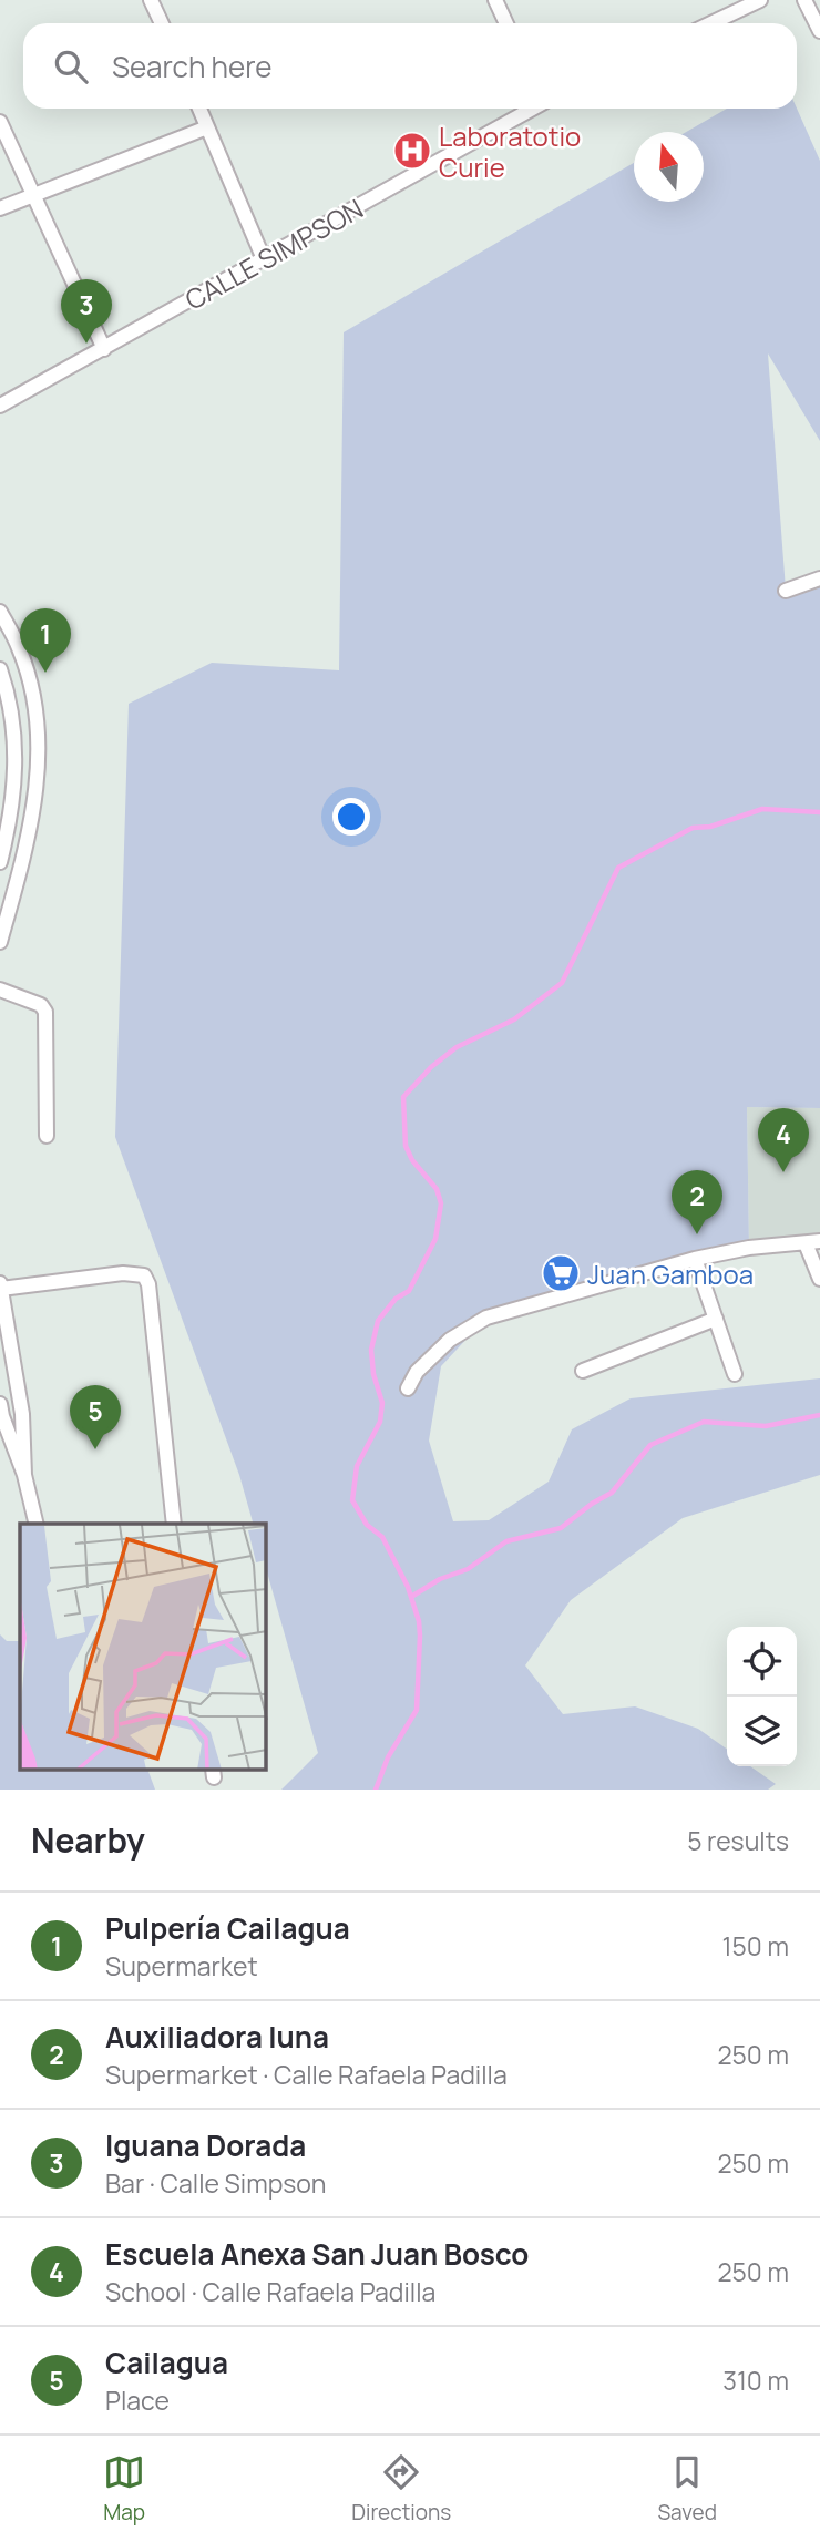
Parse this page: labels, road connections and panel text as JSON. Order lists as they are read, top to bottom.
{
  "streets": {
    "street": ["CALLE SIMPSON"]
  },
  "places": {
    "hospital": ["Laboratotio Curie"],
    "supermarket": ["Juan Gamboa"]
  },
  "north": "top",
  "page": {
    "search": "Search here",
    "pins": [
      "3",
      "1",
      "4",
      "2",
      "5"
    ],
    "heading": ["Nearby", "5 results"],
    "list": [
      {
        "mark": "1",
        "name": "Pulpería Cailagua",
        "note": "Supermarket",
        "value": "150 m"
      },
      {
        "mark": "2",
        "name": "Auxiliadora luna",
        "note": "Supermarket · Calle Rafaela Padilla",
        "value": "250 m"
      },
      {
        "mark": "3",
        "name": "Iguana Dorada",
        "note": "Bar · Calle Simpson",
        "value": "250 m"
      },
      {
        "mark": "4",
        "name": "Escuela Anexa San Juan Bosco",
        "note": "School · Calle Rafaela Padilla",
        "value": "250 m"
      },
      {
        "mark": "5",
        "name": "Cailagua",
        "note": "Place",
        "value": "310 m"
      }
    ],
    "nav": ["Map", "Directions", "Saved"]
  }
}
